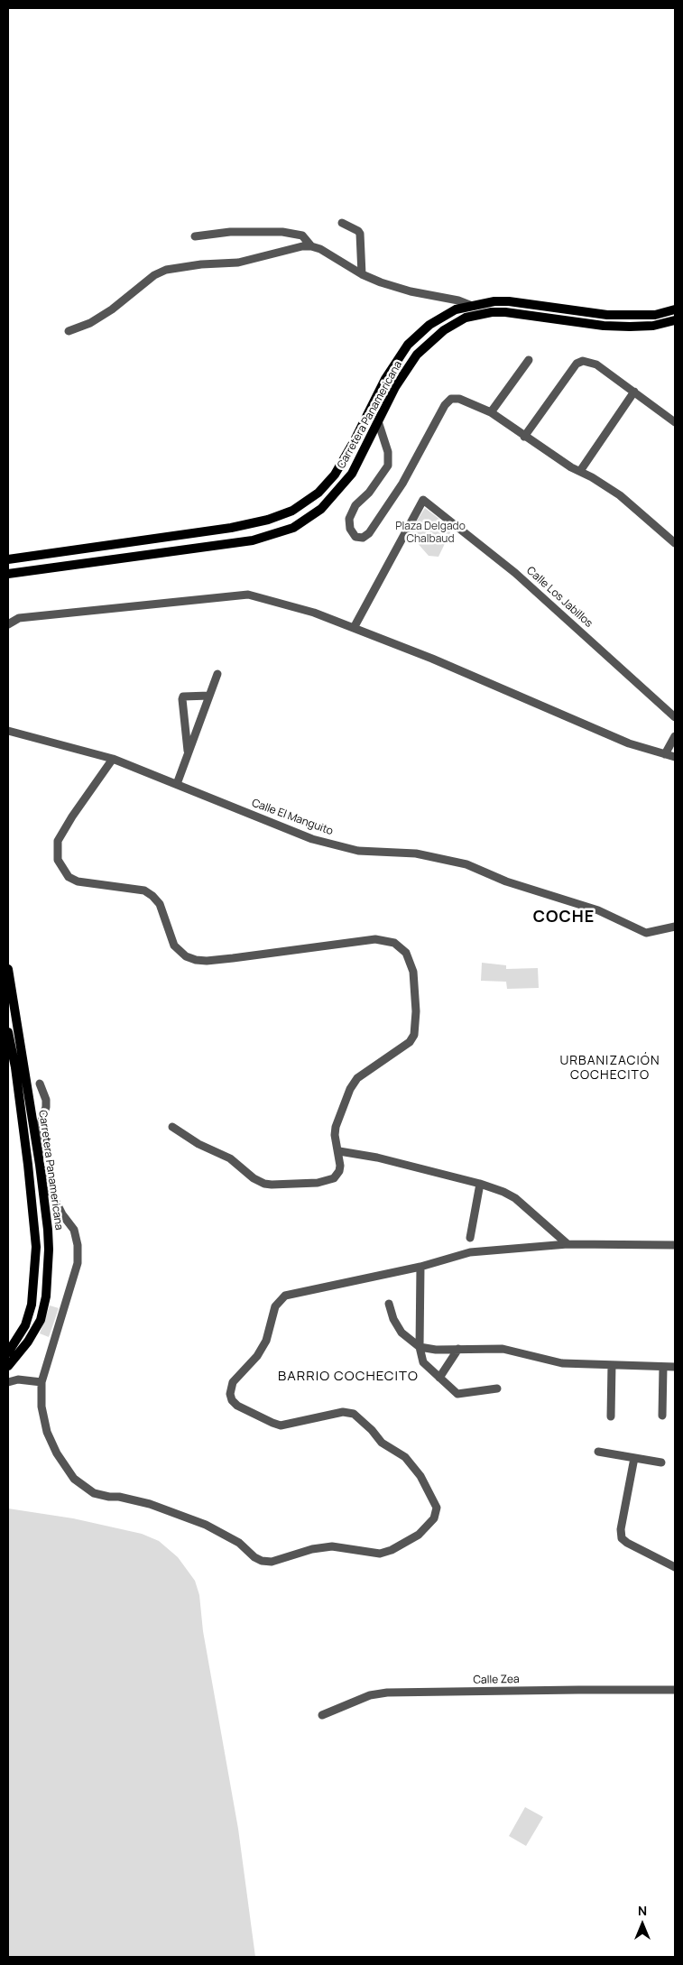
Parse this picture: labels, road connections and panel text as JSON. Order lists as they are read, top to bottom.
{
  "streets": {
    "main road": ["Carretera Panamericana"],
    "street": ["Calle Los Jabillos", "Calle El Manguito", "Calle Zea"]
  },
  "districts": ["COCHE", "URBANIZACIÓN COCHECITO", "BARRIO COCHECITO"],
  "parks": ["Plaza Delgado Chalbaud"],
  "north": "top"
}
